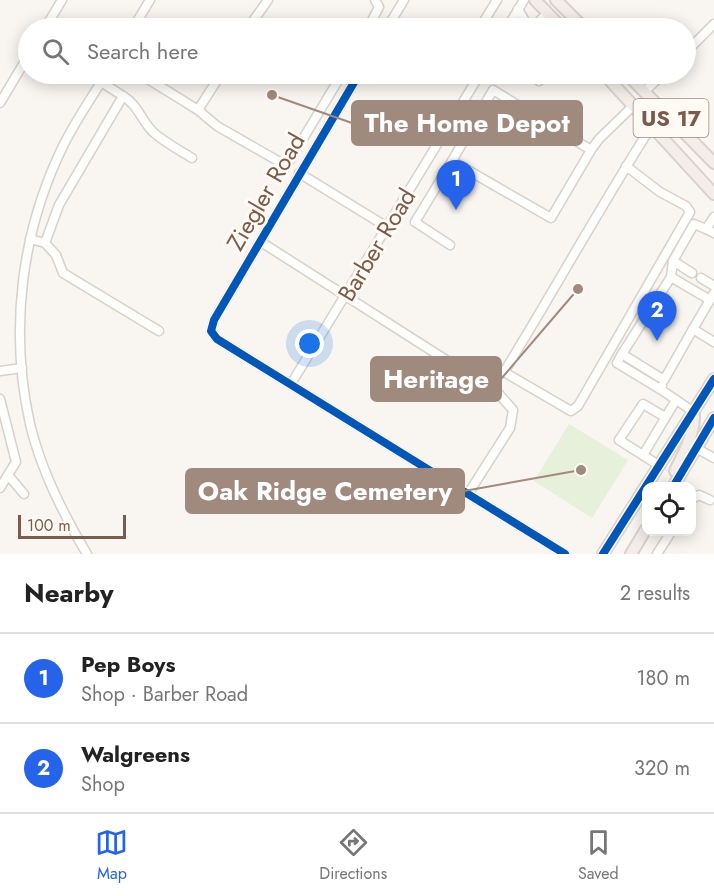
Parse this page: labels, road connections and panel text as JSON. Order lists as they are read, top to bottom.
{
  "streets": {
    "main road": ["US 17"],
    "street": ["Ziegler Road", "Barber Road"]
  },
  "crossings": [
    ["Ziegler Road", "Barber Road"]
  ],
  "places": ["The Home Depot", "Heritage", "Oak Ridge Cemetery"],
  "scale_bar": "100 m",
  "page": {
    "search": "Search here",
    "pins": ["1", "2"],
    "scale": "100 m",
    "heading": ["Nearby", "2 results"],
    "list": [
      {
        "mark": "1",
        "name": "Pep Boys",
        "note": "Shop · Barber Road",
        "value": "180 m"
      },
      {
        "mark": "2",
        "name": "Walgreens",
        "note": "Shop",
        "value": "320 m"
      }
    ],
    "nav": ["Map", "Directions", "Saved"]
  }
}
